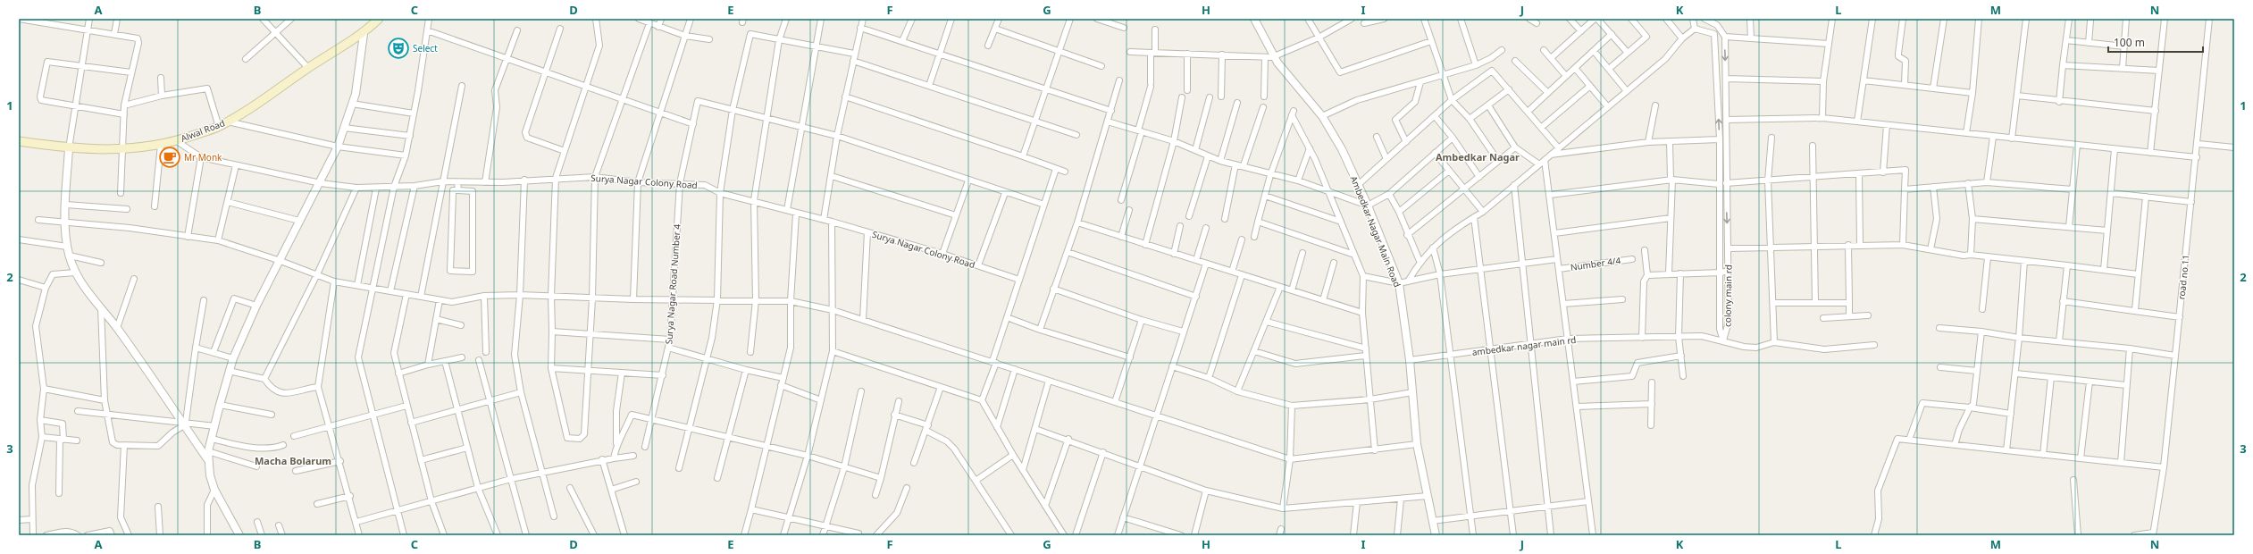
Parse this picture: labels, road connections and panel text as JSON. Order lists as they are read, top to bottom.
{
  "streets": {
    "main road": ["Alwal Road"],
    "street": [
      "Surya Nagar Colony Road",
      "Ambedkar Nagar Main Road",
      "Number 4/4",
      "road no 11",
      "Surya Nagar Road Number 4",
      "colony main rd",
      "ambedkar nagar main rd"
    ]
  },
  "crossings": [
    ["Surya Nagar Colony Road", "Surya Nagar Road Number 4"],
    ["Ambedkar Nagar Main Road", "ambedkar nagar main rd"],
    ["colony main rd", "ambedkar nagar main rd"]
  ],
  "districts": ["Ambedkar Nagar", "Macha Bolarum"],
  "places": {
    "theatre": ["Select"],
    "cafe": ["Mr Monk"]
  },
  "scale_bar": "100 m",
  "grid": {
    "columns": [
      "A",
      "B",
      "C",
      "D",
      "E",
      "F",
      "G",
      "H",
      "I",
      "J",
      "K",
      "L",
      "M",
      "N"
    ],
    "rows": ["1", "2", "3"]
  }
}
